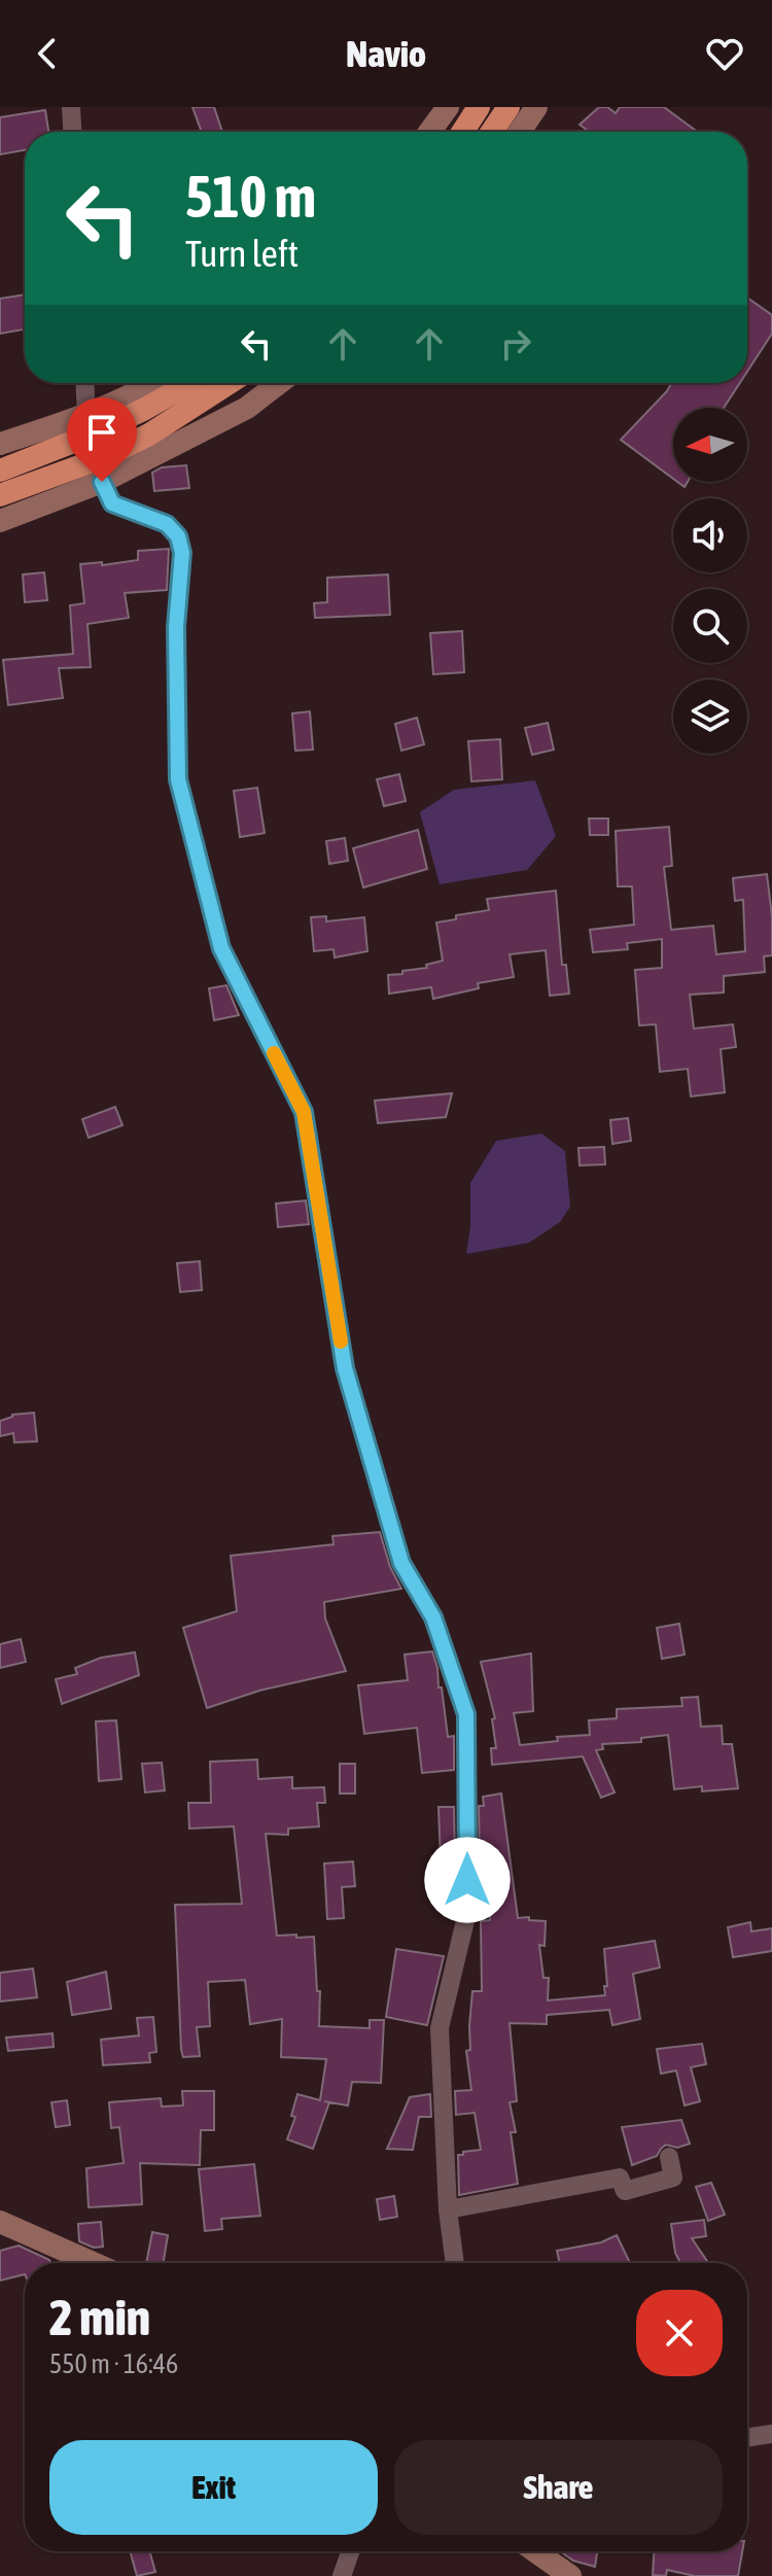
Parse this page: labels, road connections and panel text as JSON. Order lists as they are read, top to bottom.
{
  "north": "left",
  "page": {
    "header": "Navio",
    "turn": ["510 m", "Turn left"],
    "heading": ["2 min", "550 m · 16:46"],
    "buttons": ["Exit", "Share"]
  }
}
